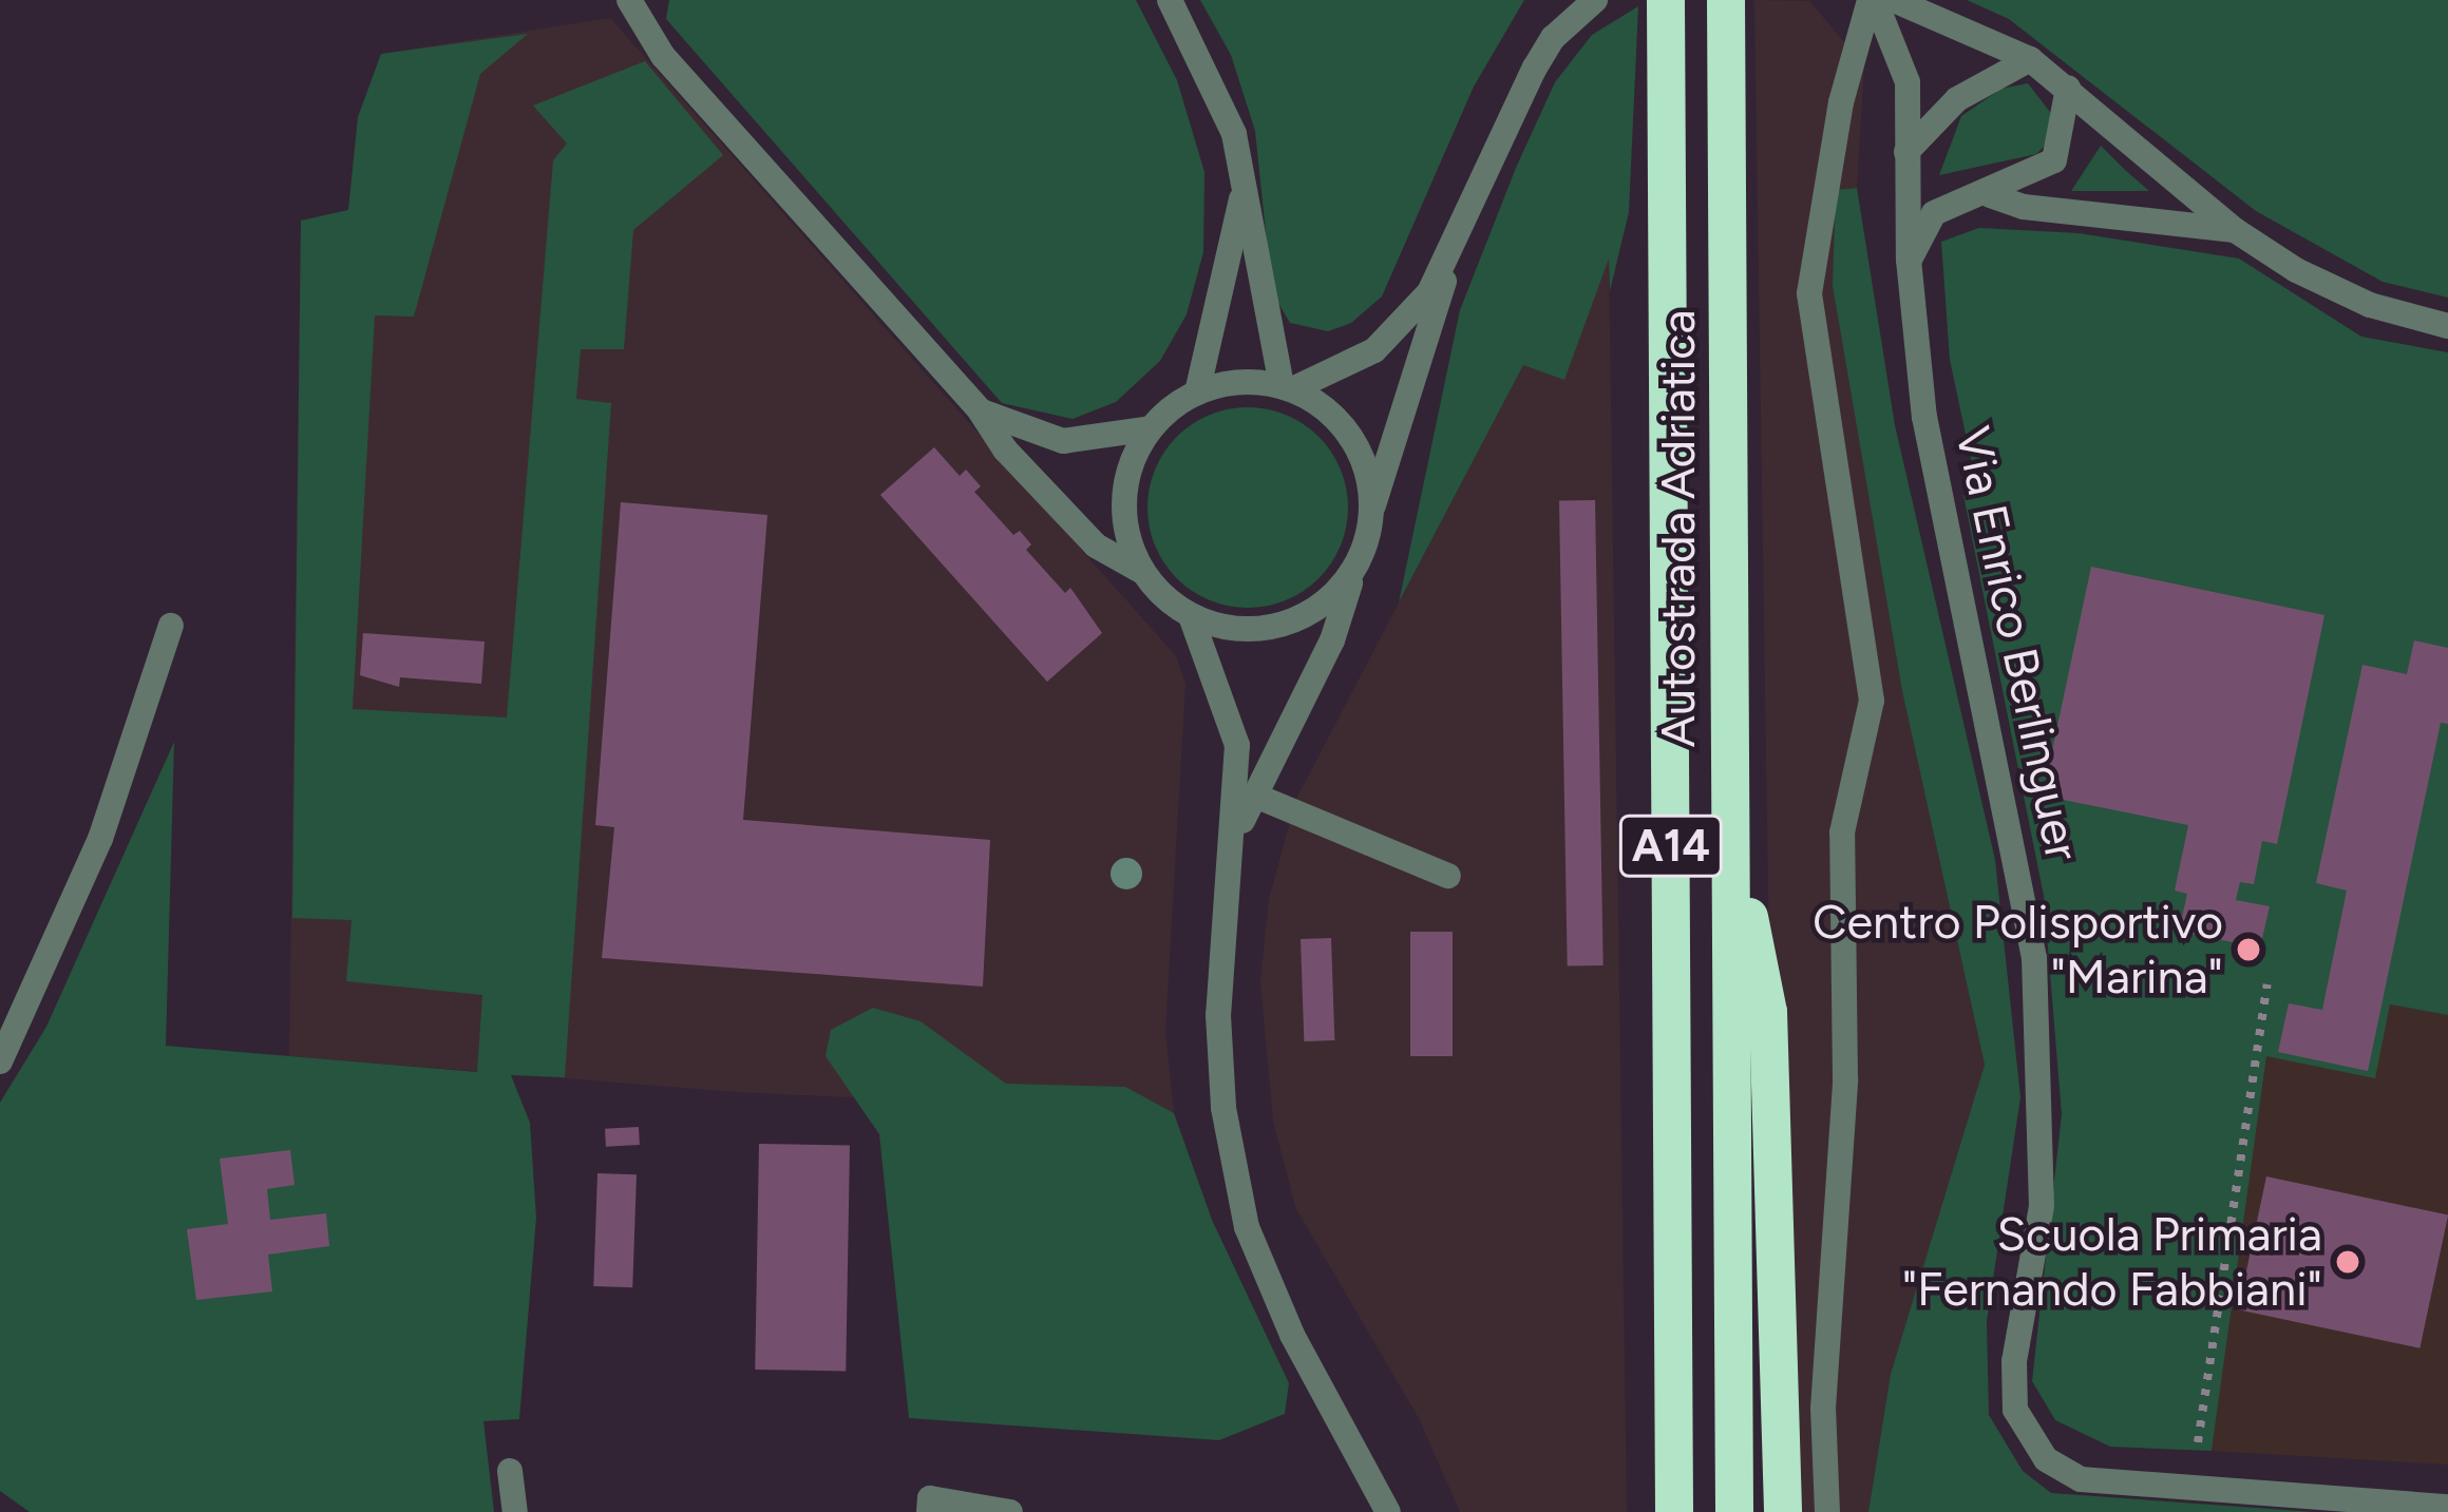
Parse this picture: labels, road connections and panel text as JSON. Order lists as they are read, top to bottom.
{
  "streets": {
    "highway": ["Autostrada Adriatica", "A14"],
    "street": ["Via Enrico Berlinguer"]
  },
  "places": ["Centro Polisportivo \"Marina\"", "Scuola Primaria \"Fernando Fabbiani\""]
}
